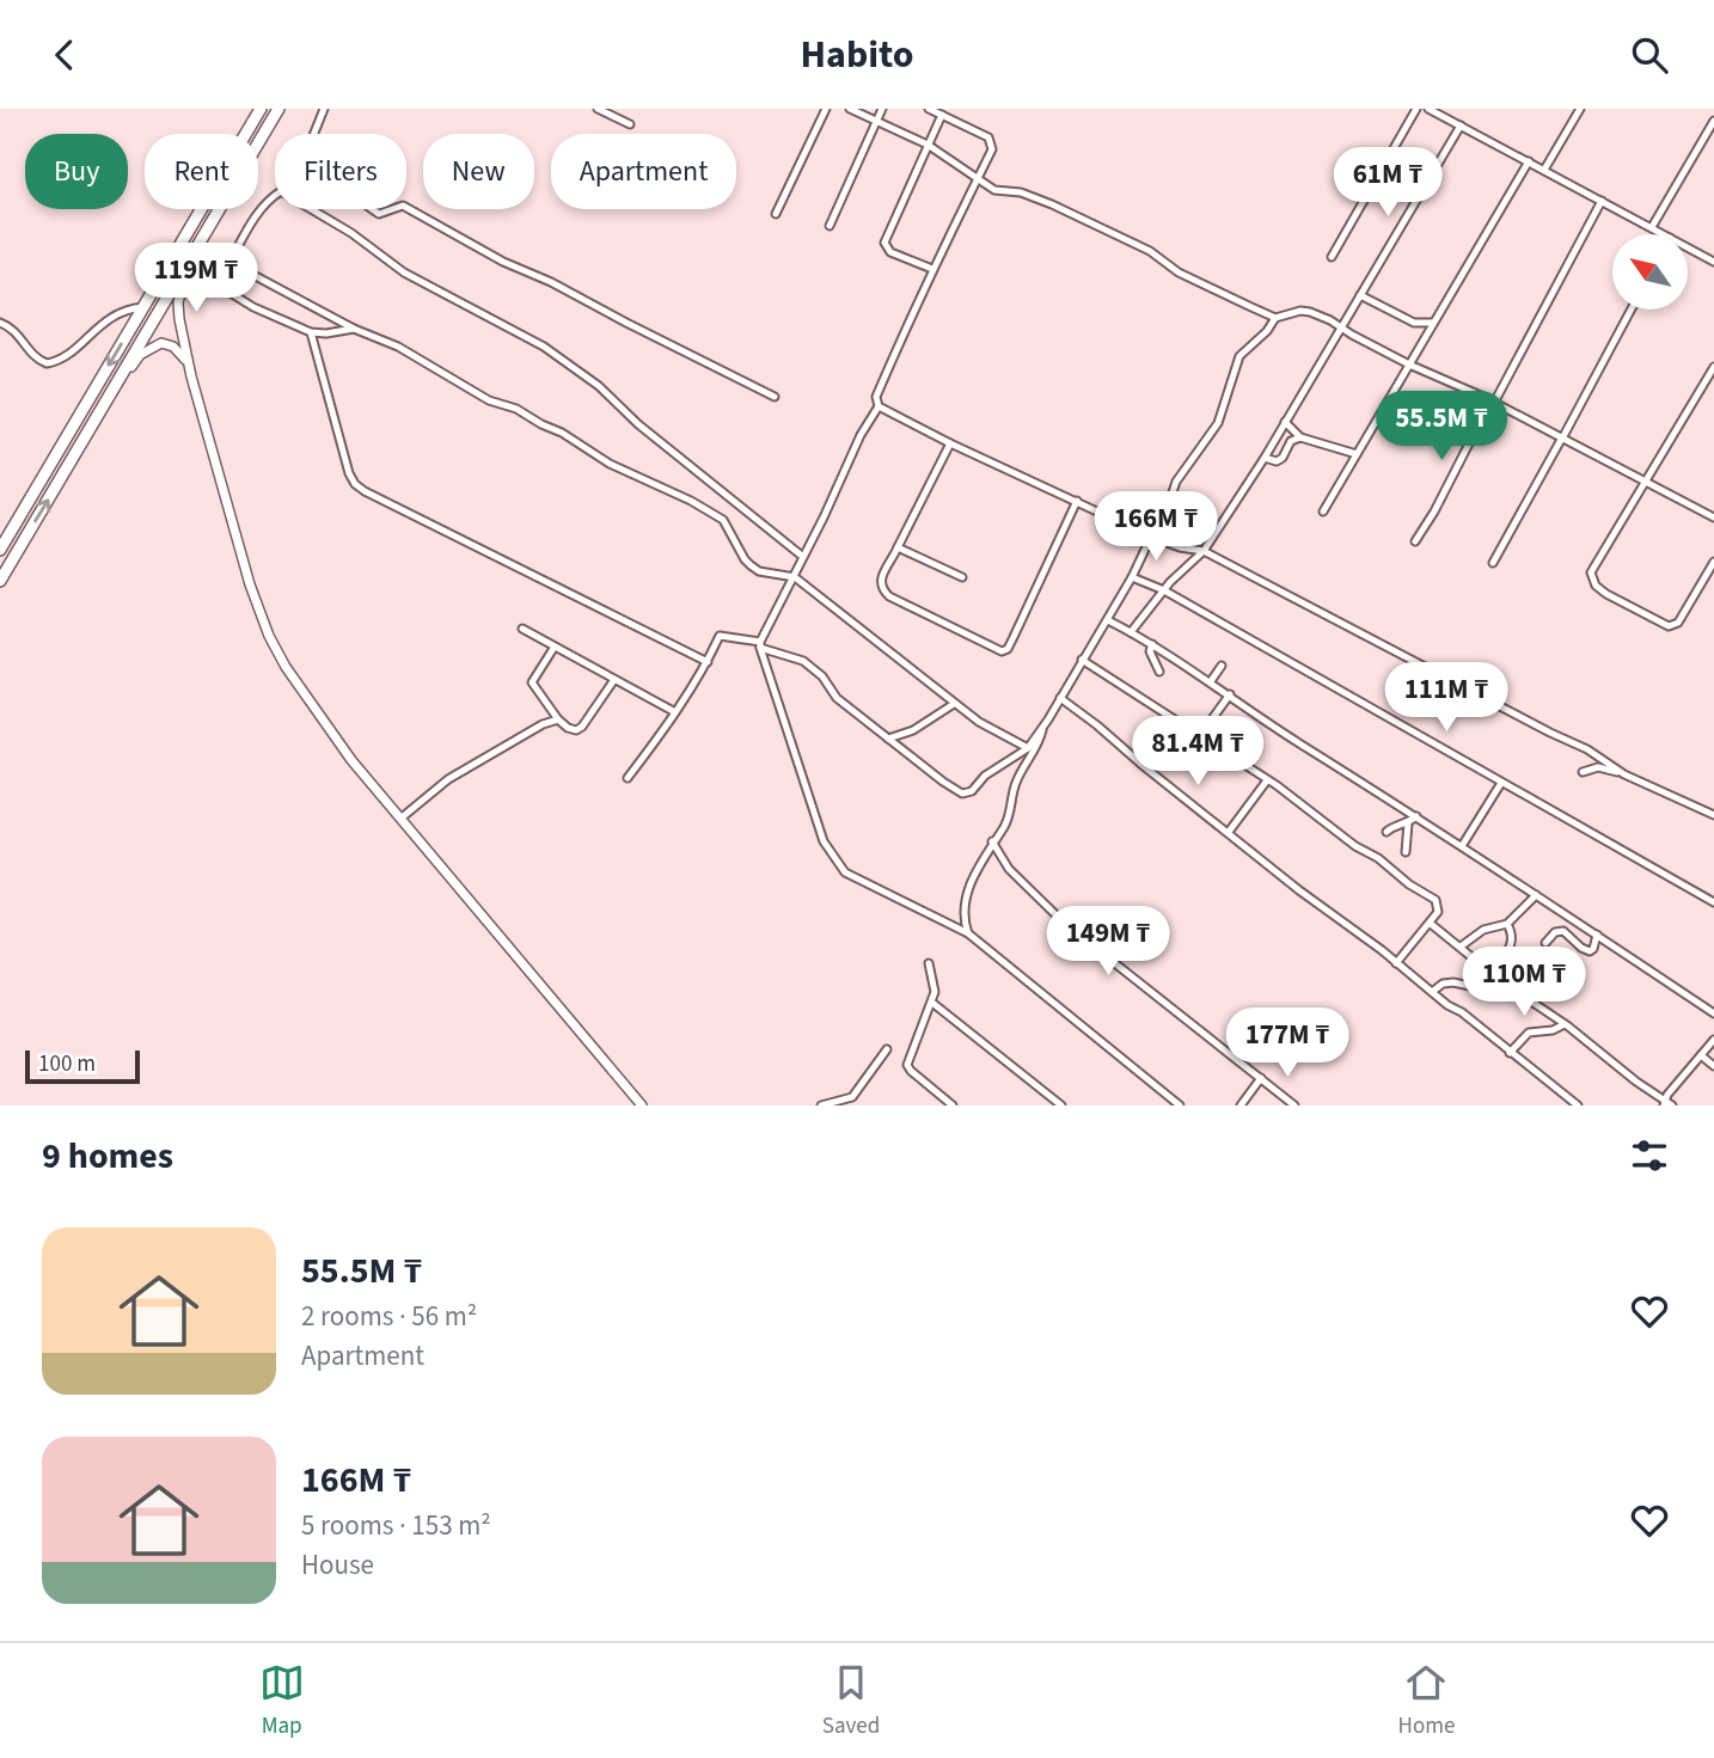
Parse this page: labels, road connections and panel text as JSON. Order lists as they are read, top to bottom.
{
  "scale_bar": "100 m",
  "north": "top left",
  "page": {
    "header": "Habito",
    "chip": [
      "Buy",
      "Rent",
      "Filters",
      "New",
      "Apartment"
    ],
    "price": [
      "61M ₸",
      "119M ₸",
      "55.5M ₸",
      "166M ₸",
      "111M ₸",
      "81.4M ₸",
      "149M ₸",
      "110M ₸",
      "177M ₸"
    ],
    "scale": "100 m",
    "heading": "9 homes",
    "list": [
      {
        "name": "55.5M ₸",
        "note": "2 rooms · 56 m² · Apartment"
      },
      {
        "name": "166M ₸",
        "note": "5 rooms · 153 m² · House"
      }
    ],
    "tabs": ["Map", "Saved", "Home"]
  }
}
